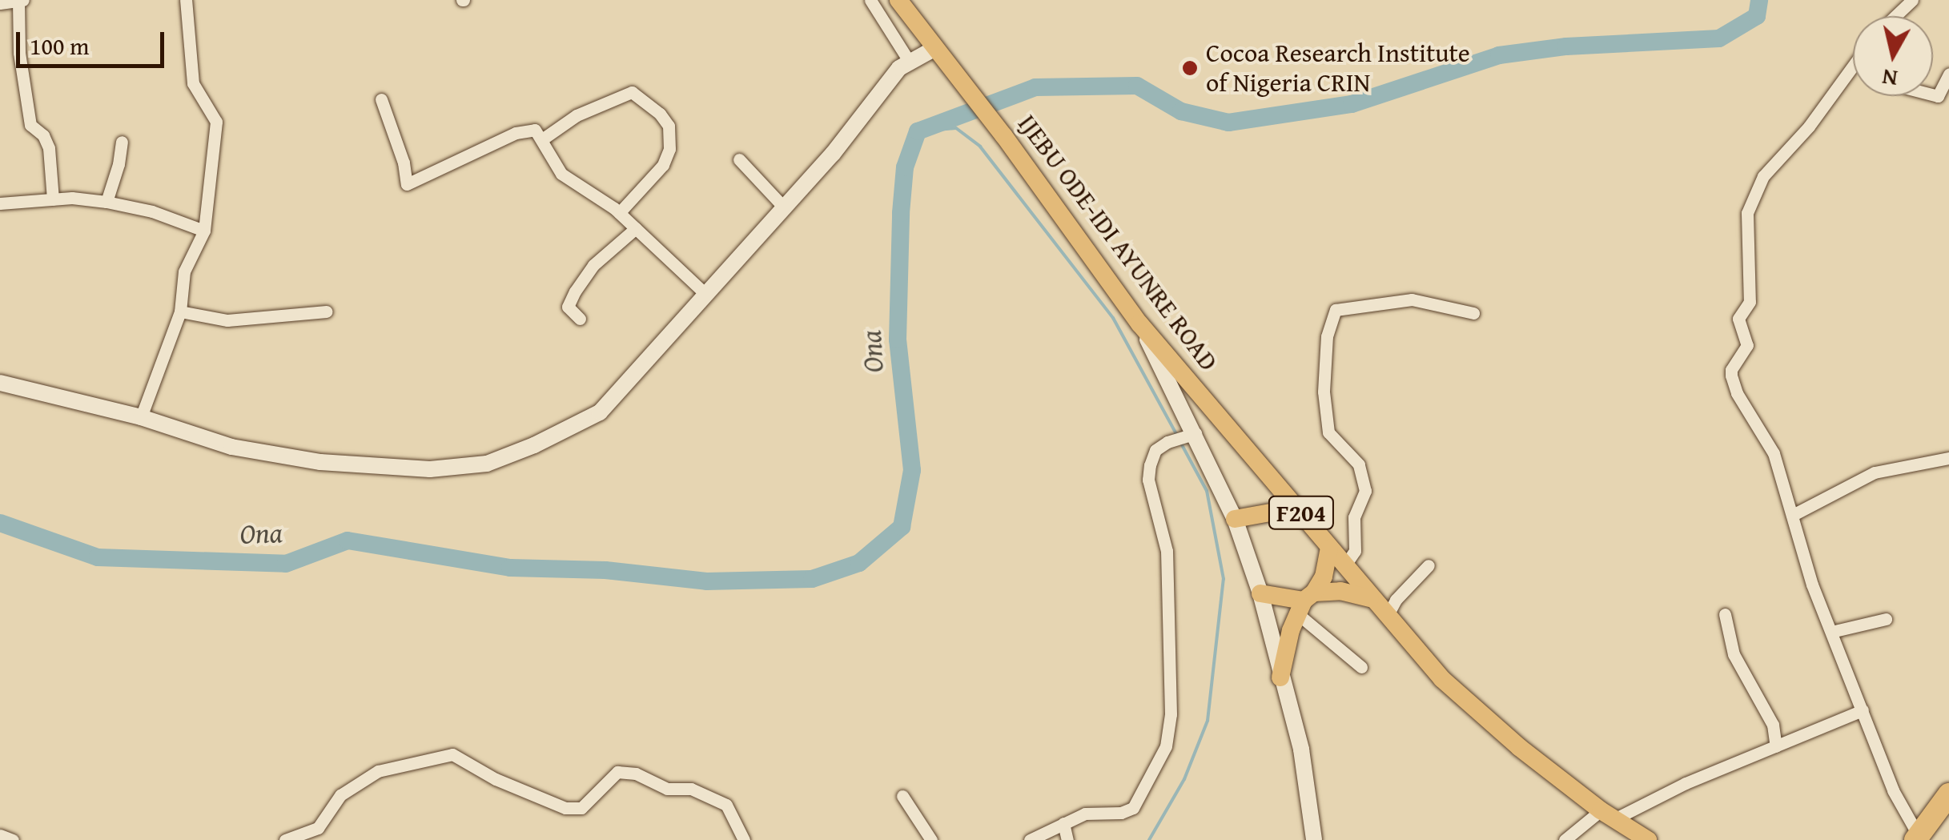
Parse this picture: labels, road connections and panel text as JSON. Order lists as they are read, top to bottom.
{
  "streets": {
    "main road": ["IJEBU ODE-IDI AYUNRE ROAD", "F204"]
  },
  "water": ["Ona"],
  "places": ["Cocoa Research Institute of Nigeria CRIN"],
  "scale_bar": "100 m",
  "north": "bottom"
}
